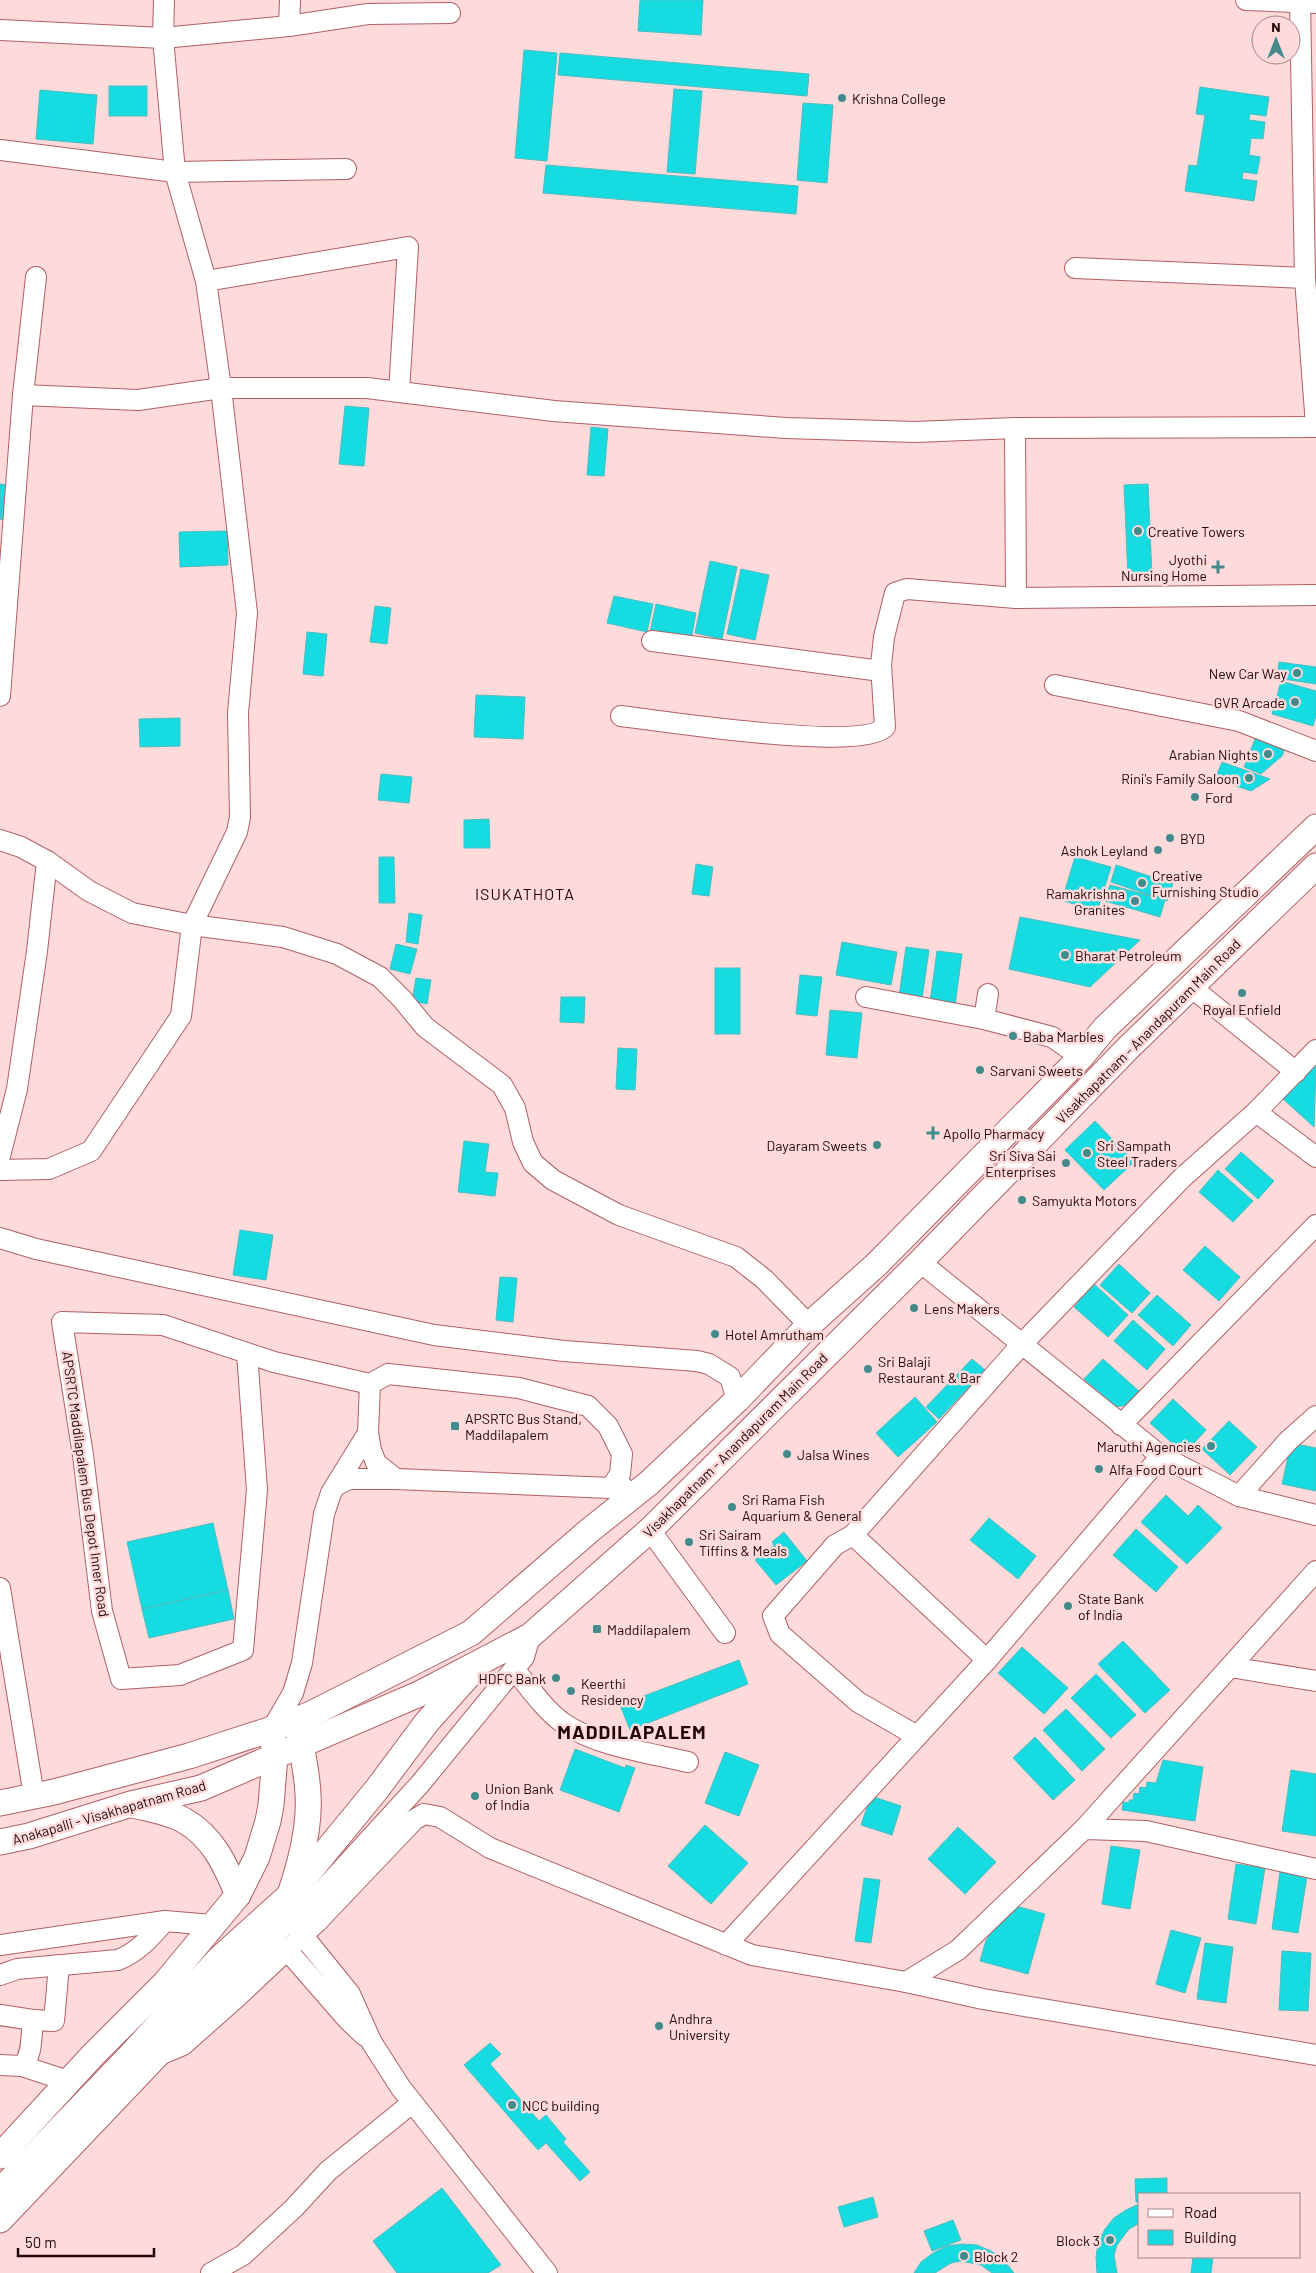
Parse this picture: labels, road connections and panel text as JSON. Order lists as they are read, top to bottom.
{
  "streets": {
    "main road": ["Visakhapatnam - Anandapuram Main Road", "Anakapalli - Visakhapatnam Road"],
    "street": ["APSRTC Maddilapalem Bus Depot Inner Road"]
  },
  "crossings": [
    ["Visakhapatnam - Anandapuram Main Road", "Anakapalli - Visakhapatnam Road"]
  ],
  "districts": ["ISUKATHOTA", "MADDILAPALEM"],
  "places": {
    "other": [
      "Krishna College",
      "Creative Towers",
      "New Car Way",
      "GVR Arcade",
      "Arabian Nights",
      "Rini's Family Saloon",
      "Ford",
      "BYD",
      "Ashok Leyland",
      "Creative Furnishing Studio",
      "Ramakrishna Granites",
      "Bharat Petroleum",
      "Royal Enfield",
      "Baba Marbles",
      "Sarvani Sweets",
      "Dayaram Sweets",
      "Sri Sampath Steel Traders",
      "Sri Siva Sai Enterprises",
      "Samyukta Motors",
      "Lens Makers",
      "Hotel Amrutham",
      "Sri Balaji Restaurant & Bar",
      "Maruthi Agencies",
      "Jalsa Wines",
      "Alfa Food Court",
      "Sri Rama Fish Aquarium & General",
      "Sri Sairam Tiffins & Meals",
      "State Bank of India",
      "HDFC Bank",
      "Keerthi Residency",
      "Union Bank of India",
      "Andhra University",
      "NCC building",
      "Block 3",
      "Block 2"
    ],
    "health": ["Jyothi Nursing Home", "Apollo Pharmacy"],
    "transit": ["APSRTC Bus Stand, Maddilapalem", "Maddilapalem"]
  },
  "legend": ["Road", "Building"],
  "scale_bar": "50 m",
  "north": "top"
}
